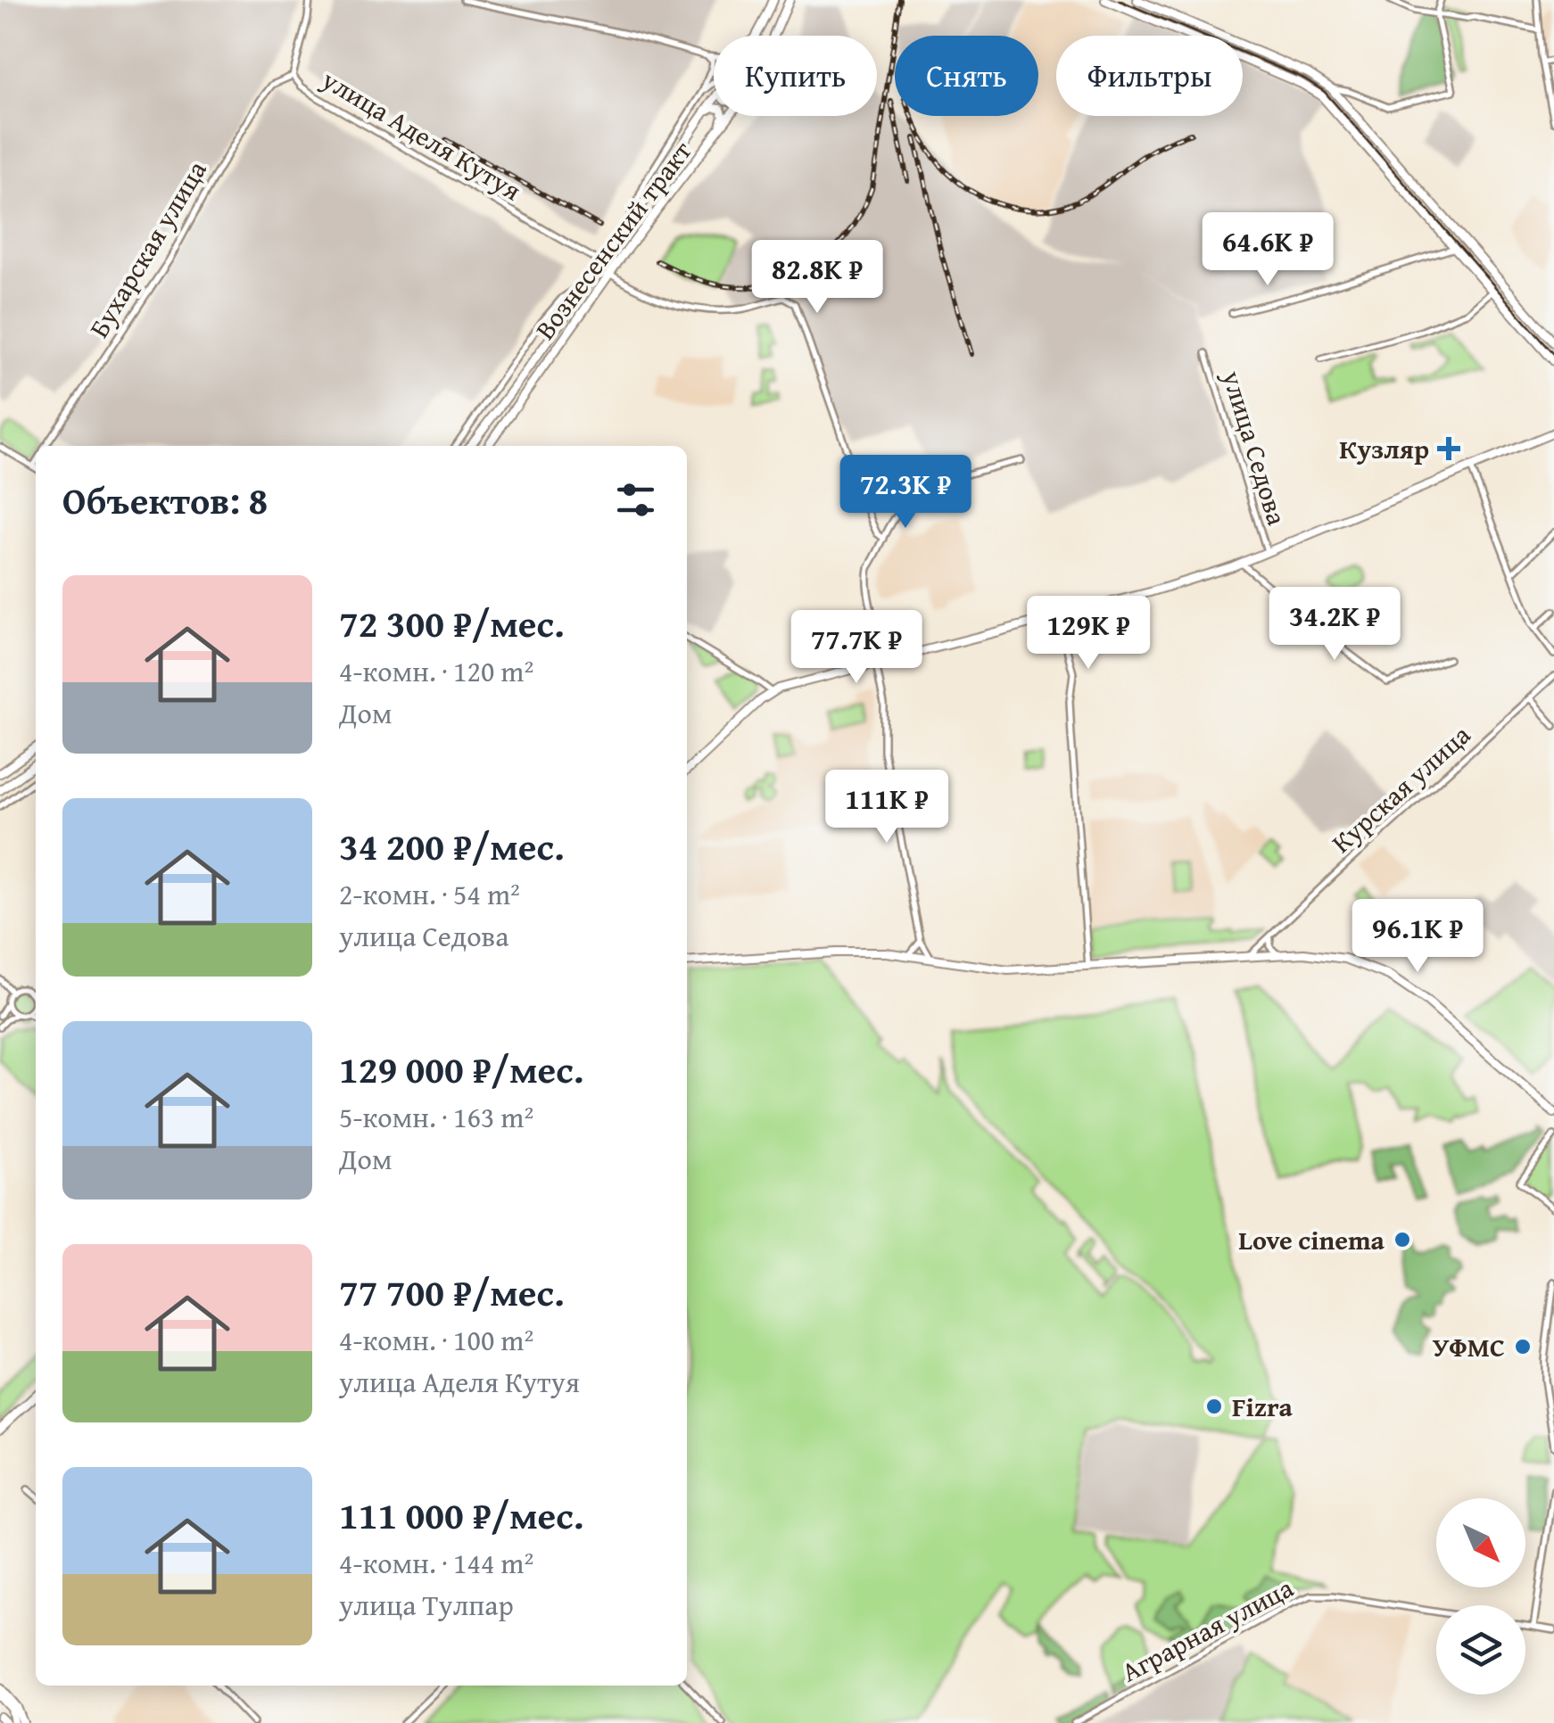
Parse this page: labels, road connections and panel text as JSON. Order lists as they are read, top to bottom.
{
  "streets": {
    "main road": ["Вознесенский тракт"],
    "street": [
      "улица Аделя Кутуя",
      "Бухарская улица",
      "улица Седова",
      "Курская улица",
      "Аграрная улица"
    ]
  },
  "crossings": [
    ["улица Аделя Кутуя", "Вознесенский тракт"],
    ["улица Аделя Кутуя", "Бухарская улица"]
  ],
  "places": {
    "health": ["Кузляр"],
    "other": ["Love cinema", "УФМС", "Fizra"]
  },
  "north": "bottom right",
  "page": {
    "chip": ["Купить", "Снять", "Фильтры"],
    "price": [
      "64.6K ₽",
      "82.8K ₽",
      "72.3K ₽",
      "34.2K ₽",
      "129K ₽",
      "77.7K ₽",
      "111K ₽",
      "96.1K ₽"
    ],
    "heading": "Объектов: 8",
    "list": [
      {
        "name": "72 300 ₽/мес.",
        "note": "4-комн. · 120 m² · Дом"
      },
      {
        "name": "34 200 ₽/мес.",
        "note": "2-комн. · 54 m² · улица Седова"
      },
      {
        "name": "129 000 ₽/мес.",
        "note": "5-комн. · 163 m² · Дом"
      },
      {
        "name": "77 700 ₽/мес.",
        "note": "4-комн. · 100 m² · улица Аделя Кутуя"
      },
      {
        "name": "111 000 ₽/мес.",
        "note": "4-комн. · 144 m² · улица Тулпар"
      }
    ]
  }
}
